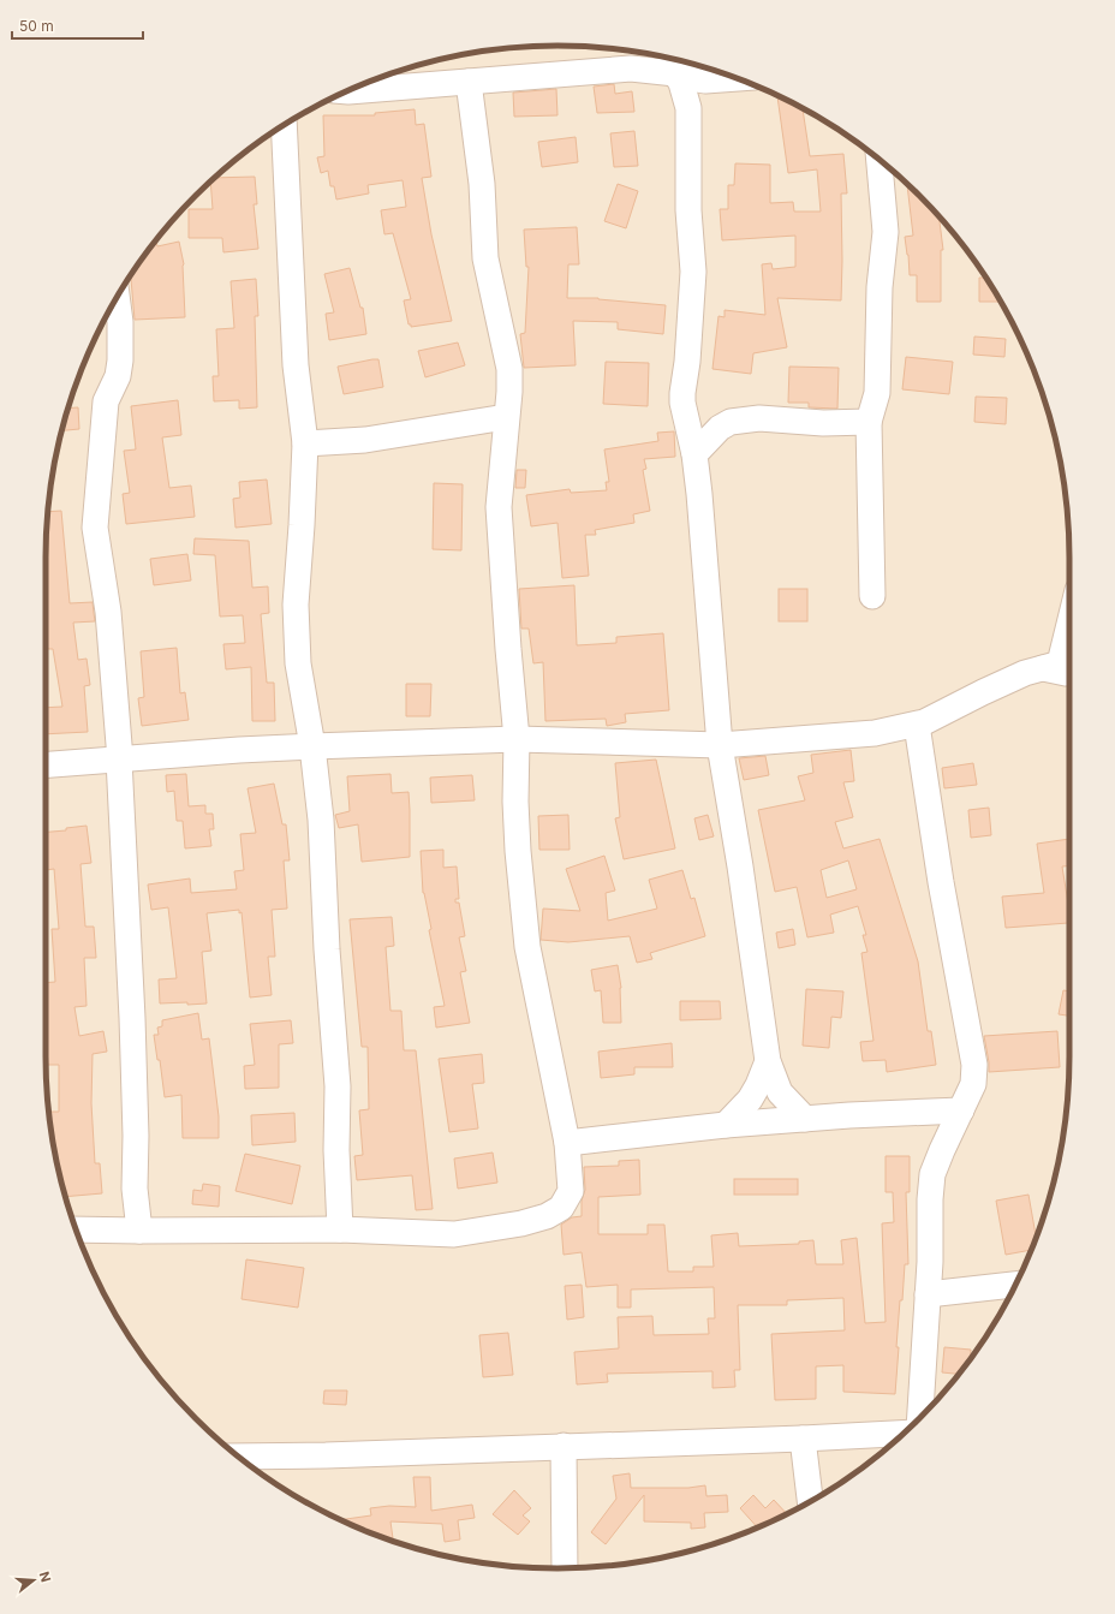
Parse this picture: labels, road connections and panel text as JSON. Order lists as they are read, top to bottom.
{
  "scale_bar": "50 m",
  "north": "right"
}
